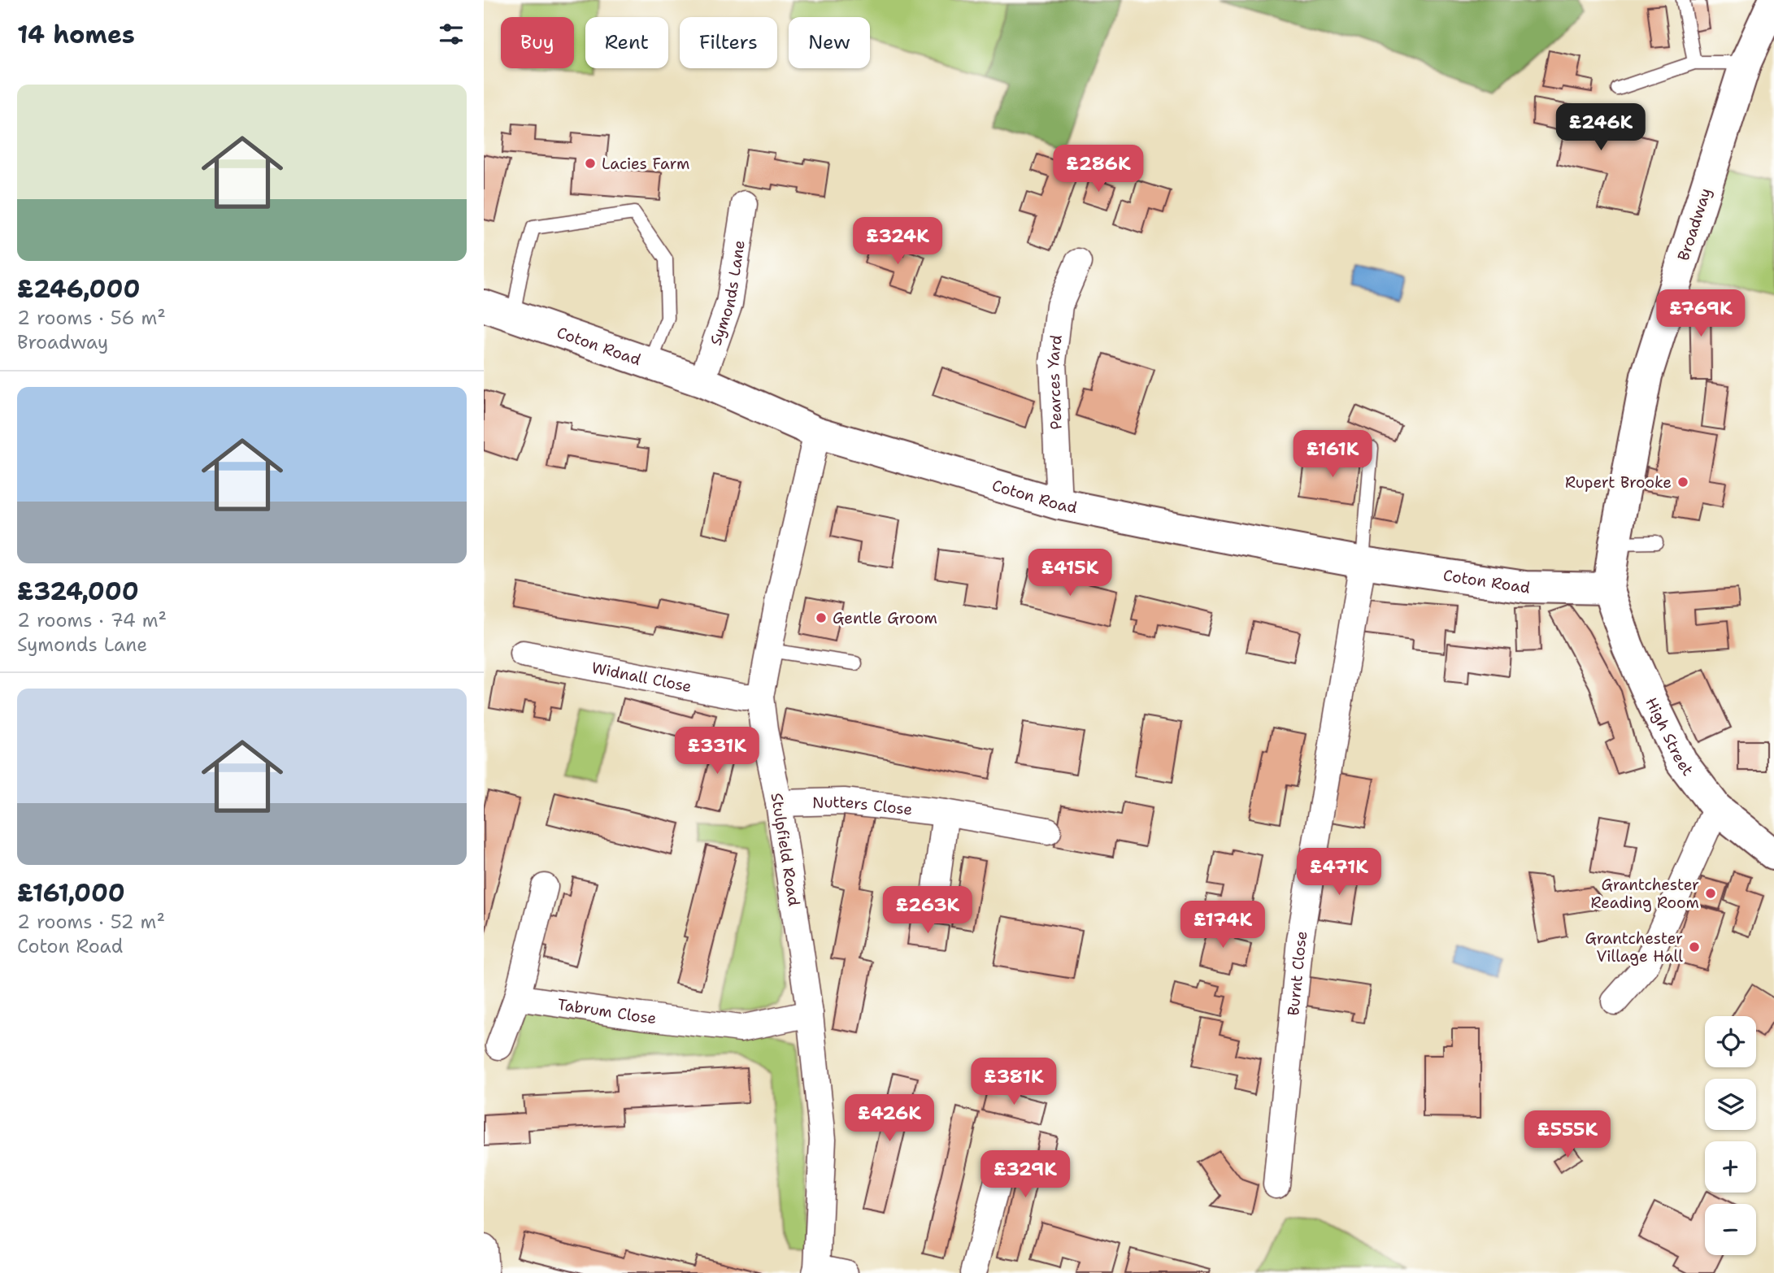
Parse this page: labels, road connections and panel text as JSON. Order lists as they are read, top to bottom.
{
  "streets": {
    "street": [
      "Broadway",
      "Symonds Lane",
      "Coton Road",
      "Pearces Yard",
      "Widnall Close",
      "High Street",
      "Nutters Close",
      "Stulpfield Road",
      "Burnt Close",
      "Tabrum Close"
    ]
  },
  "crossings": [
    ["Broadway", "Coton Road"],
    ["Broadway", "High Street"],
    ["Symonds Lane", "Coton Road"],
    ["Coton Road", "Pearces Yard"],
    ["Coton Road", "High Street"],
    ["Coton Road", "Stulpfield Road"],
    ["Coton Road", "Burnt Close"],
    ["Widnall Close", "Stulpfield Road"],
    ["Nutters Close", "Stulpfield Road"],
    ["Stulpfield Road", "Tabrum Close"]
  ],
  "places": [
    "Lacies Farm",
    "Rupert Brooke",
    "Gentle Groom",
    "Grantchester Reading Room",
    "Grantchester Village Hall"
  ],
  "page": {
    "heading": "14 homes",
    "chip": [
      "Buy",
      "Rent",
      "Filters",
      "New"
    ],
    "list": [
      {
        "name": "£246,000",
        "note": "2 rooms · 56 m² · Broadway"
      },
      {
        "name": "£324,000",
        "note": "2 rooms · 74 m² · Symonds Lane"
      },
      {
        "name": "£161,000",
        "note": "2 rooms · 52 m² · Coton Road"
      }
    ],
    "price": [
      "£246K",
      "£286K",
      "£324K",
      "£769K",
      "£161K",
      "£415K",
      "£331K",
      "£471K",
      "£263K",
      "£174K",
      "£381K",
      "£426K",
      "£555K",
      "£329K"
    ],
    "map_buttons": ["+", "−"]
  }
}
